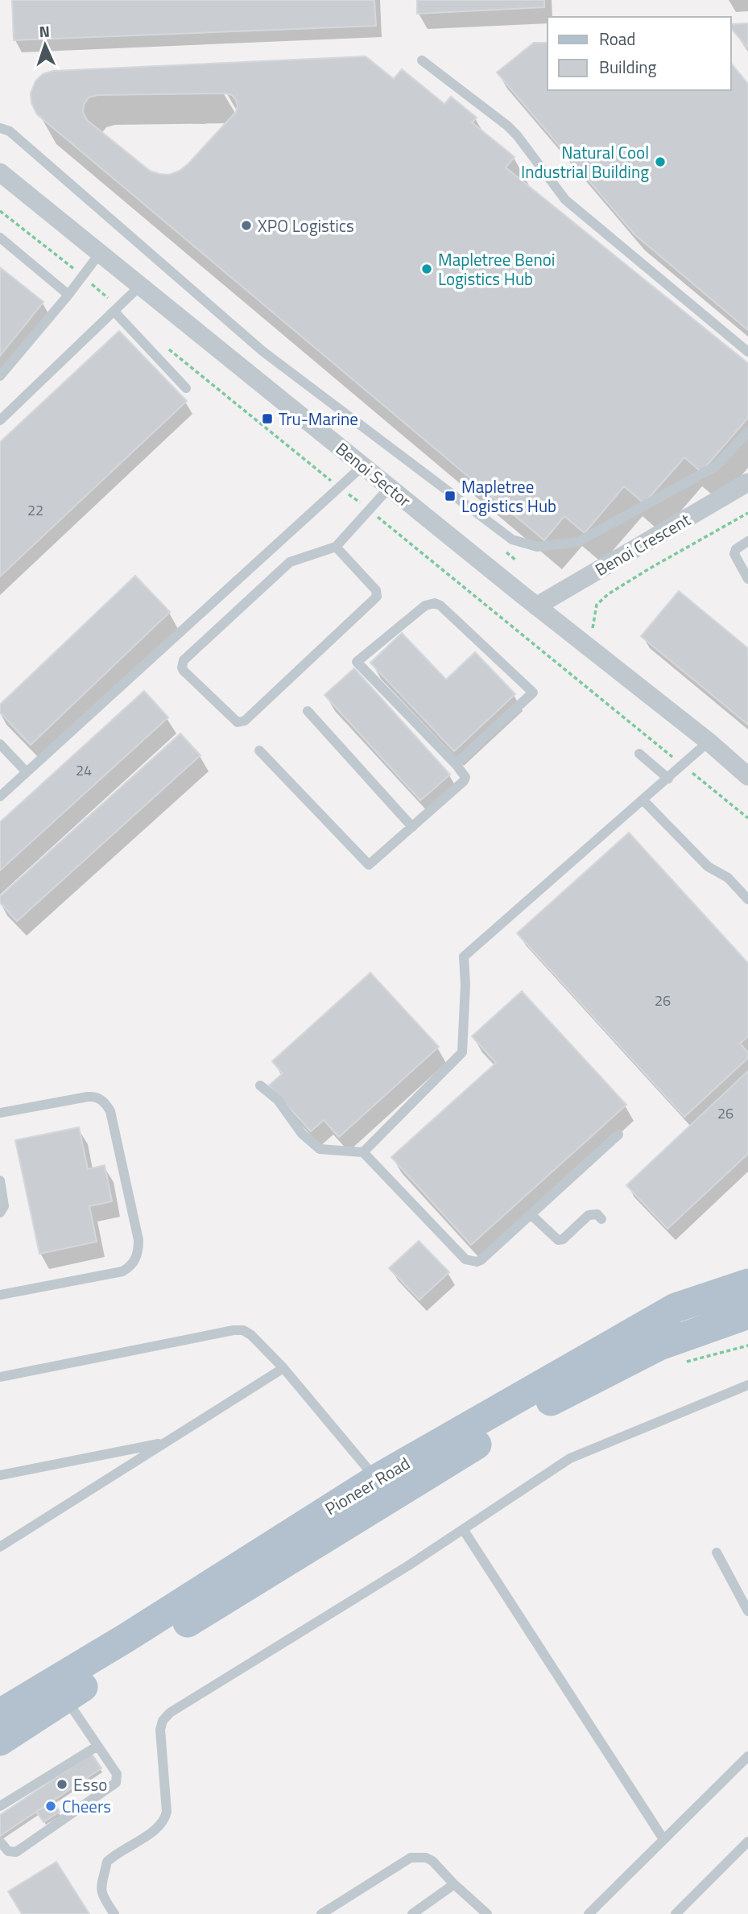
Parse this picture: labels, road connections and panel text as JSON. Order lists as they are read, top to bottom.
{
  "streets": {
    "main road": ["Pioneer Road"],
    "street": ["Benoi Sector", "Benoi Crescent"]
  },
  "crossings": [
    ["Benoi Sector", "Benoi Crescent"]
  ],
  "places": {
    "other": [
      "Natural Cool Industrial Building",
      "XPO Logistics",
      "Mapletree Benoi Logistics Hub",
      "Esso",
      "Cheers"
    ],
    "transit": ["Tru-Marine", "Mapletree Logistics Hub"]
  },
  "house_numbers": [
    "22",
    "24",
    "26",
    "26"
  ],
  "legend": ["Road", "Building"],
  "north": "top"
}
